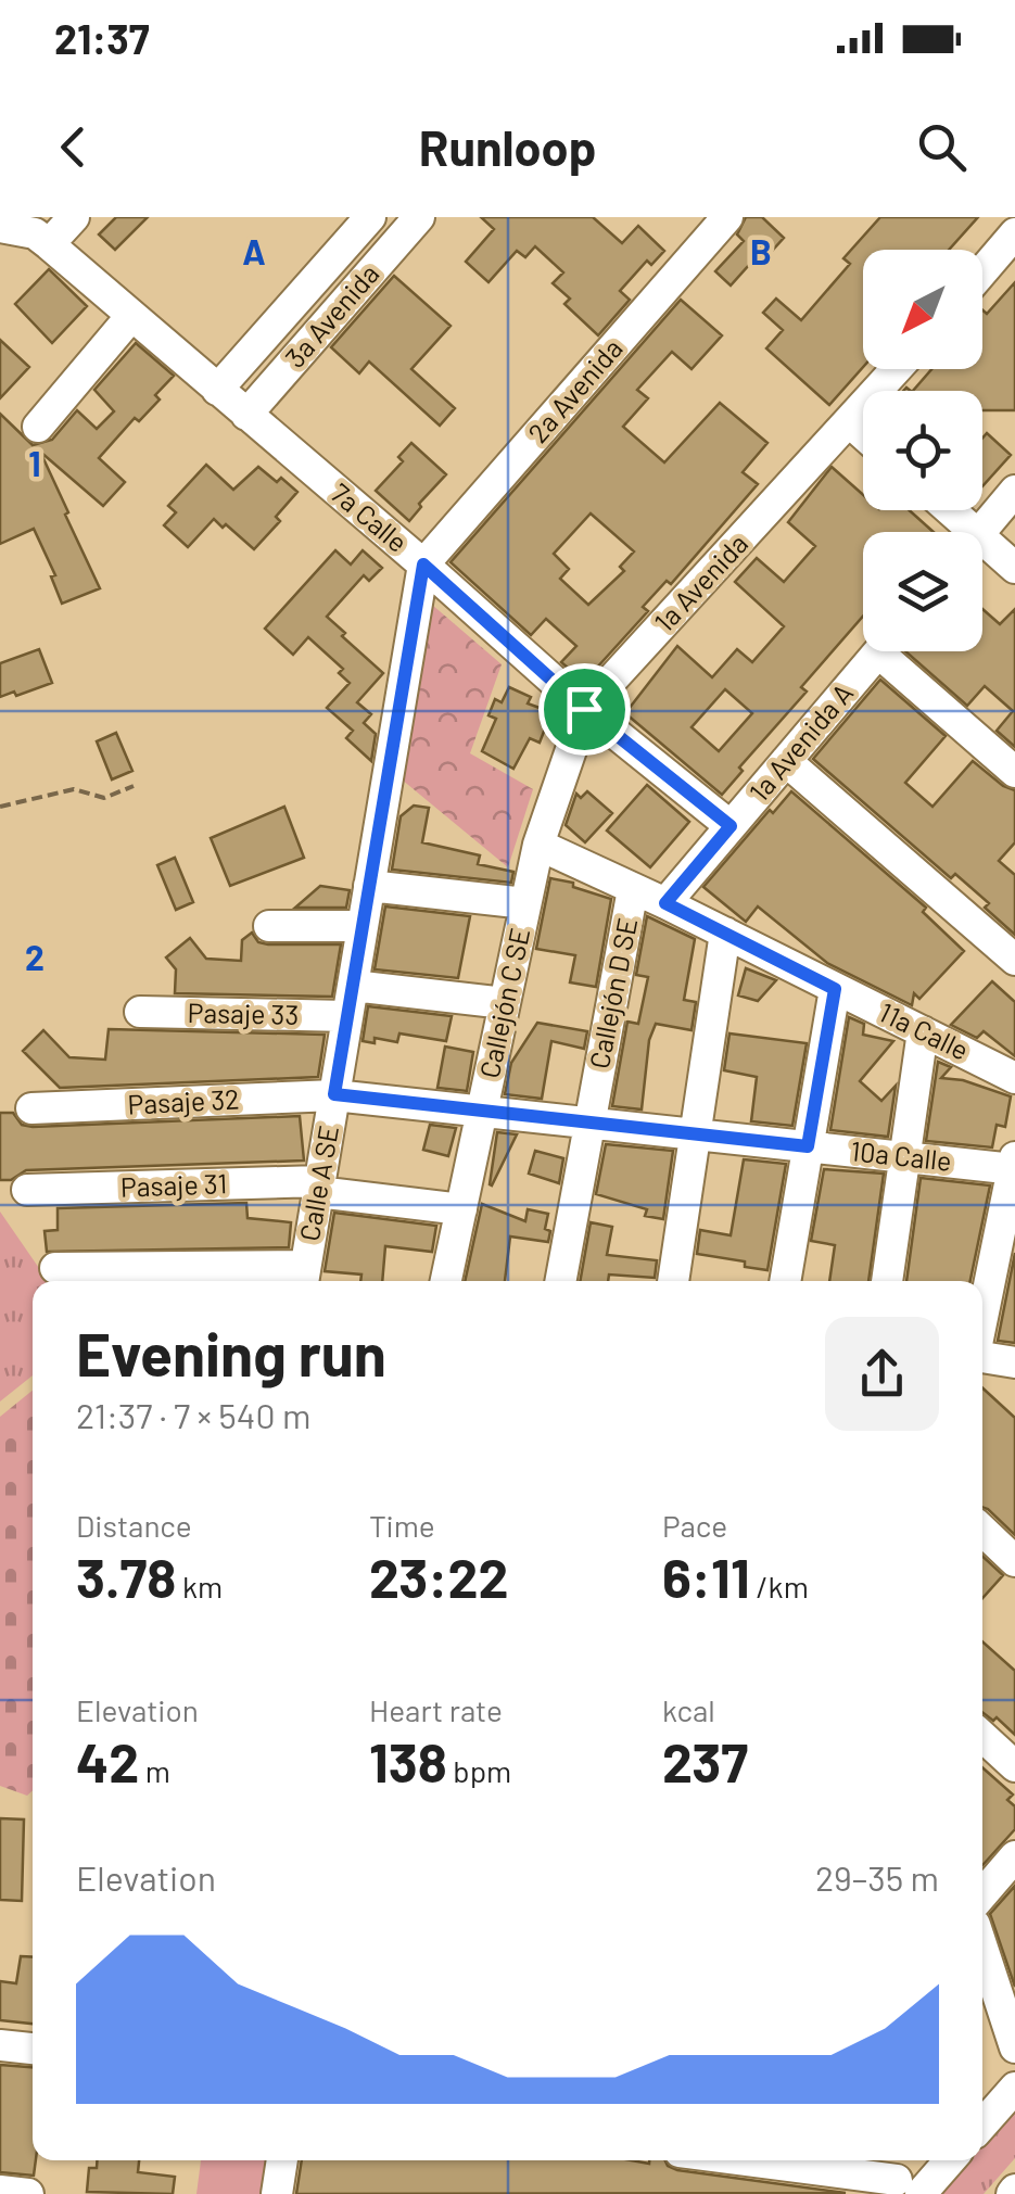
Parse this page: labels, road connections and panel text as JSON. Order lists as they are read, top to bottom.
{
  "streets": {
    "street": [
      "3a Avenida",
      "2a Avenida",
      "7a Calle",
      "1a Avenida",
      "1a Avenida A",
      "Callejón D SE",
      "Callejón C SE",
      "Pasaje 33",
      "11a Calle",
      "Pasaje 32",
      "10a Calle",
      "Calle A SE",
      "Pasaje 31"
    ]
  },
  "crossings": [
    ["3a Avenida", "7a Calle"],
    ["2a Avenida", "7a Calle"],
    ["2a Avenida", "Calle A SE"],
    ["7a Calle", "1a Avenida"],
    ["7a Calle", "1a Avenida A"],
    ["7a Calle", "Calle A SE"],
    ["1a Avenida", "Callejón C SE"],
    ["1a Avenida", "11a Calle"],
    ["1a Avenida A", "11a Calle"],
    ["Callejón D SE", "11a Calle"],
    ["Callejón D SE", "10a Calle"],
    ["Callejón C SE", "Pasaje 33"],
    ["Callejón C SE", "11a Calle"],
    ["Callejón C SE", "10a Calle"],
    ["Callejón C SE", "Pasaje 31"],
    ["Pasaje 33", "Calle A SE"],
    ["Pasaje 32", "10a Calle"],
    ["Pasaje 32", "Calle A SE"],
    ["10a Calle", "Calle A SE"],
    ["Calle A SE", "Pasaje 31"]
  ],
  "north": "bottom left",
  "page": {
    "status": "21:37",
    "header": "Runloop",
    "heading": ["Evening run", "21:37 · 7 × 540 m"],
    "stats": [
      ["Distance", "3.78 km"],
      ["Time", "23:22"],
      ["Pace", "6:11 /km"],
      ["Elevation", "42 m"],
      ["Heart rate", "138 bpm"],
      ["kcal", "237"]
    ],
    "chart": ["Elevation", "29–35 m"]
  },
  "grid": {
    "columns": ["A", "B"],
    "rows": ["1", "2"]
  }
}
